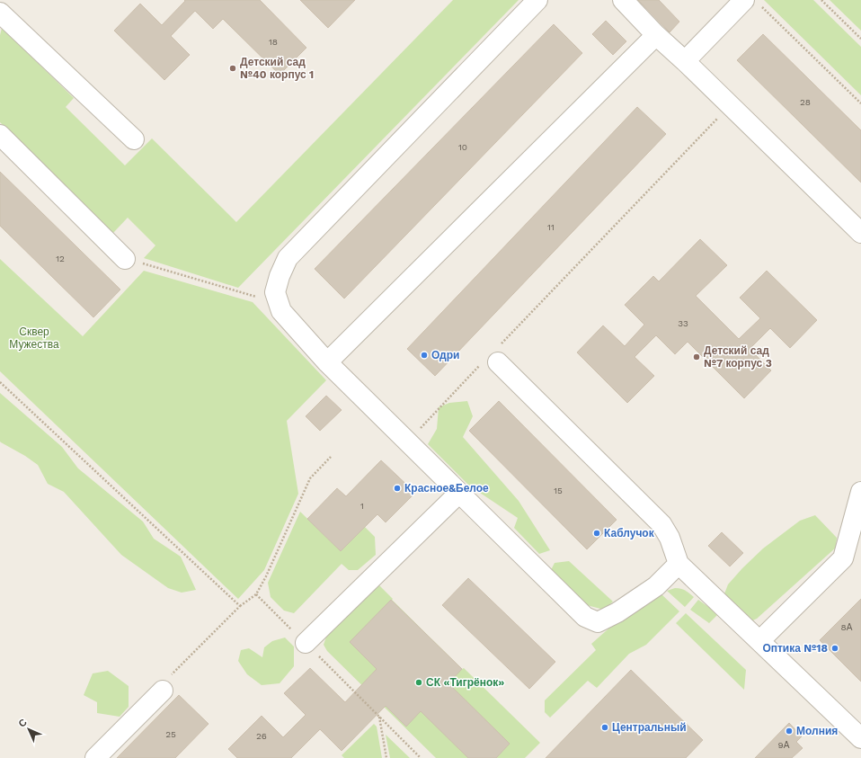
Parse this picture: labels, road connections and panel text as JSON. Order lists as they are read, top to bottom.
{
  "parks": ["Сквер Мужества"],
  "places": [
    "Детский сад №40 корпус 1",
    "Одри",
    "Детский сад №7 корпус 3",
    "Красное&Белое",
    "Каблучок",
    "Оптика №18",
    "СК «Тигрёнок»",
    "Центральный",
    "Молния"
  ],
  "house_numbers": [
    "18",
    "28",
    "10",
    "11",
    "12",
    "33",
    "15",
    "1",
    "8А",
    "25",
    "26",
    "9А"
  ],
  "north": "top left"
}
